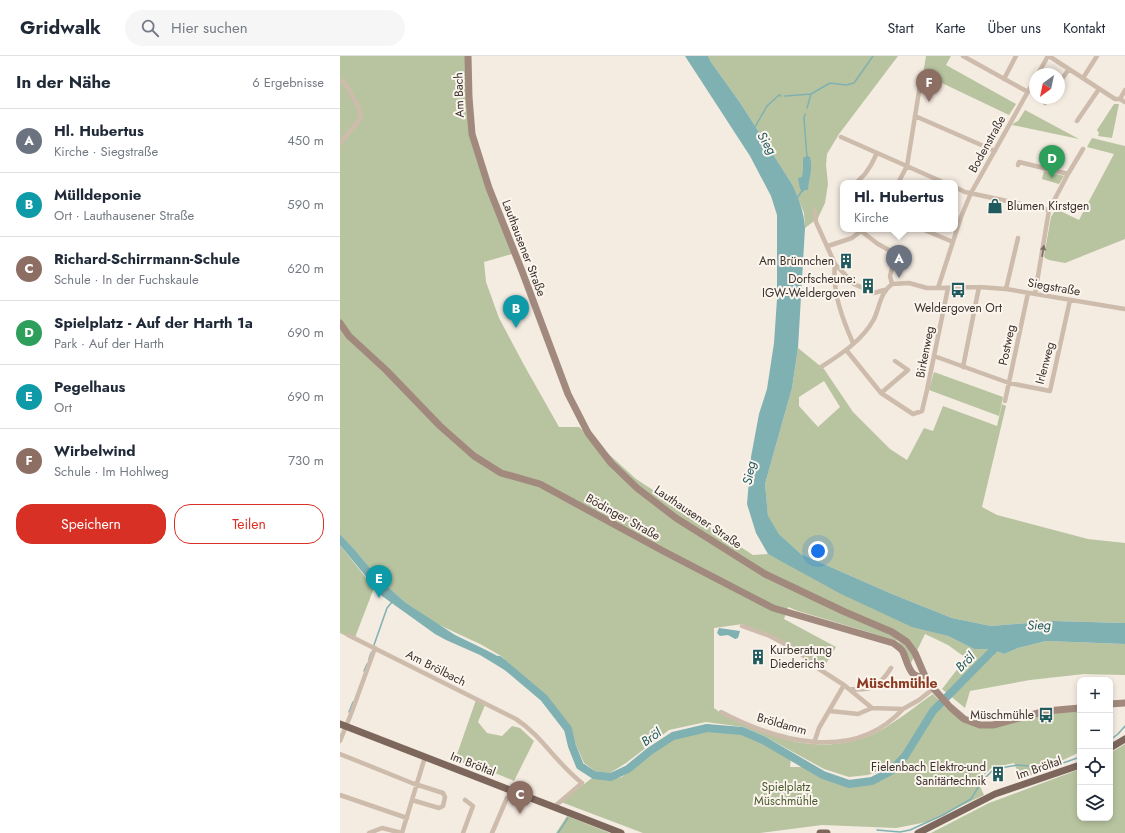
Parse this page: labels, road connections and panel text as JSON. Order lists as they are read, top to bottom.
{
  "streets": {
    "main road": ["Im Bröltal"],
    "street": [
      "Am Bach",
      "Bodenstraße",
      "Lauthausener Straße",
      "Siegstraße",
      "Postweg",
      "Birkenweg",
      "Irlenweg",
      "Bödinger Straße",
      "Am Brölbach",
      "Bröldamm"
    ]
  },
  "crossings": [
    ["Am Bach", "Lauthausener Straße"],
    ["Bodenstraße", "Siegstraße"],
    ["Lauthausener Straße", "Bödinger Straße"],
    ["Lauthausener Straße", "Bröldamm"],
    ["Siegstraße", "Postweg"],
    ["Siegstraße", "Birkenweg"],
    ["Siegstraße", "Irlenweg"],
    ["Postweg", "Irlenweg"],
    ["Birkenweg", "Irlenweg"],
    ["Am Brölbach", "Im Bröltal"]
  ],
  "districts": ["Müschmühle"],
  "water": ["Sieg", "Bröl"],
  "parks": ["Spielplatz Müschmühle"],
  "places": {
    "shop": ["Blumen Kirstgen"],
    "building": [
      "Am Brünnchen",
      "Dorfscheune: IGW-Weldergoven",
      "Kurberatung Diederichs",
      "Fielenbach Elektro-und Sanitärtechnik"
    ],
    "bus stop": ["Weldergoven Ort", "Müschmühle"]
  },
  "north": "bottom left",
  "page": {
    "header": "Gridwalk",
    "search": "Hier suchen",
    "nav": [
      "Start",
      "Karte",
      "Über uns",
      "Kontakt"
    ],
    "heading": ["In der Nähe", "6 Ergebnisse"],
    "pins": [
      "F",
      "D",
      "A",
      "B",
      "E",
      "C"
    ],
    "list": [
      {
        "mark": "A",
        "name": "Hl. Hubertus",
        "note": "Kirche · Siegstraße",
        "value": "450 m"
      },
      {
        "mark": "B",
        "name": "Mülldeponie",
        "note": "Ort · Lauthausener Straße",
        "value": "590 m"
      },
      {
        "mark": "C",
        "name": "Richard-Schirrmann-Schule",
        "note": "Schule · In der Fuchskaule",
        "value": "620 m"
      },
      {
        "mark": "D",
        "name": "Spielplatz - Auf der Harth 1a",
        "note": "Park · Auf der Harth",
        "value": "690 m"
      },
      {
        "mark": "E",
        "name": "Pegelhaus",
        "note": "Ort",
        "value": "690 m"
      },
      {
        "mark": "F",
        "name": "Wirbelwind",
        "note": "Schule · Im Hohlweg",
        "value": "730 m"
      }
    ],
    "popup": ["Hl. Hubertus", "Kirche"],
    "buttons": ["Speichern", "Teilen"],
    "map_buttons": ["+", "−"]
  }
}
